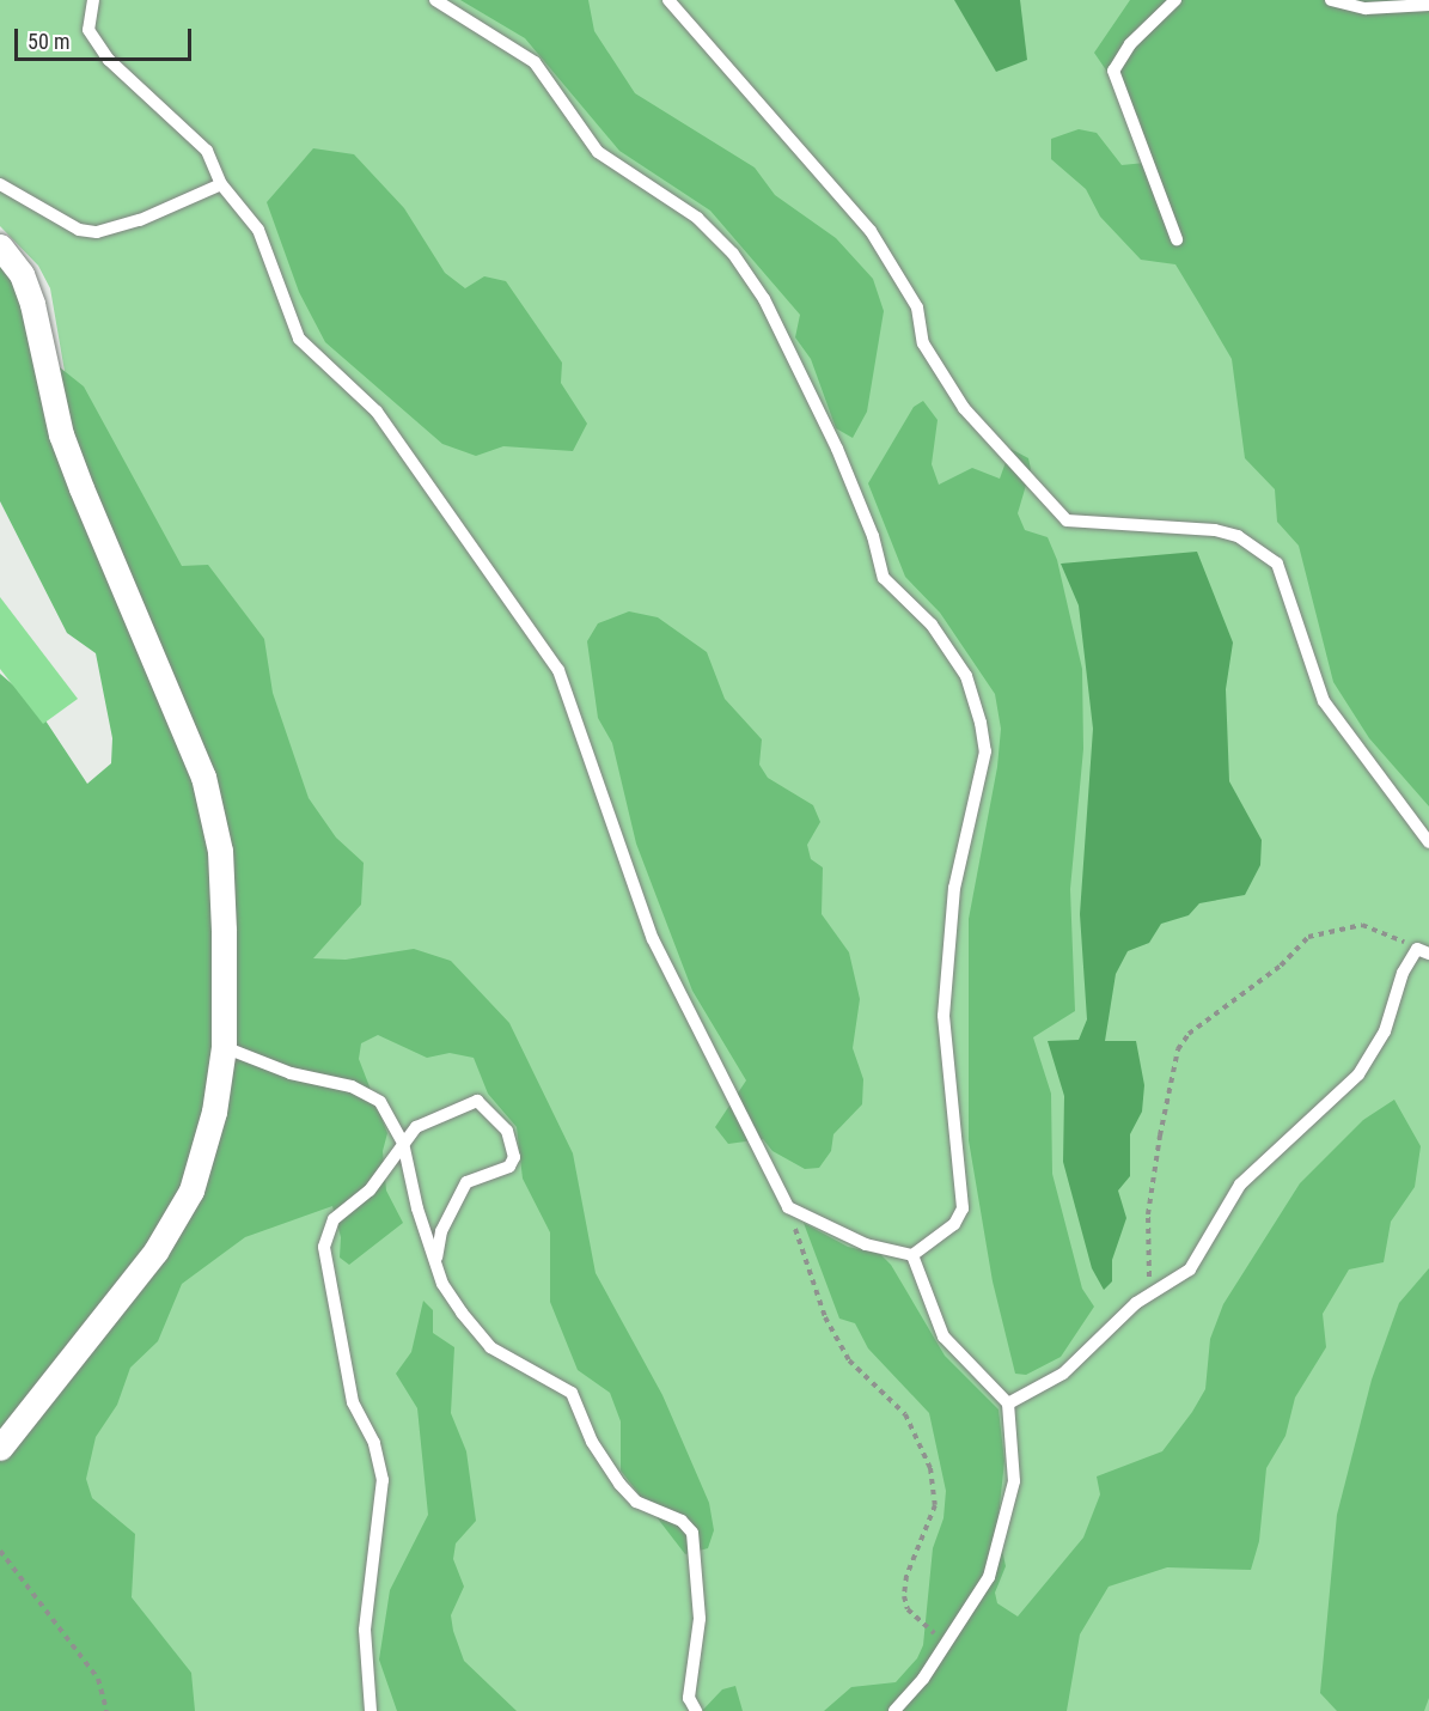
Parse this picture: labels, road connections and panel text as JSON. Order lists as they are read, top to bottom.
{
  "scale_bar": "50 m"
}
